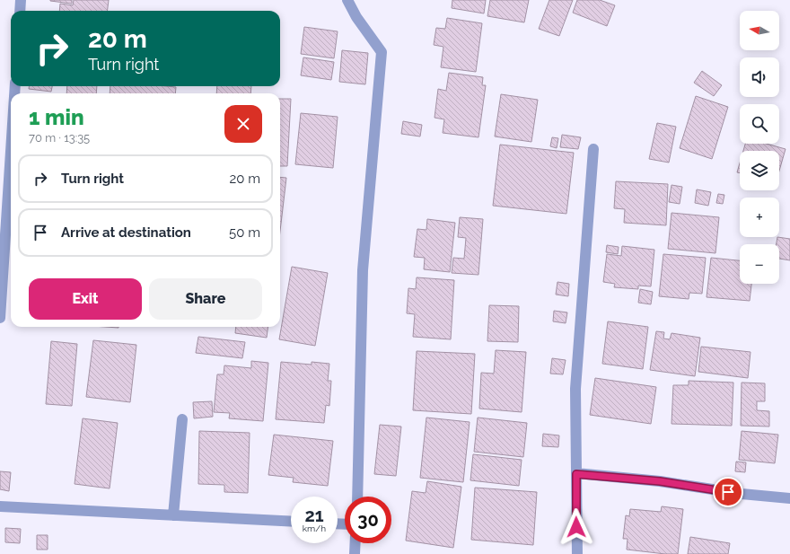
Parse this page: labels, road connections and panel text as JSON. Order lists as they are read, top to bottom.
{
  "north": "left",
  "page": {
    "map_buttons": ["+", "−"],
    "turn": ["20 m", "Turn right"],
    "heading": ["1 min", "70 m · 13:35"],
    "list": [
      {
        "name": "Turn right",
        "value": "20 m"
      },
      {
        "name": "Arrive at destination",
        "value": "50 m"
      }
    ],
    "buttons": ["Exit", "Share"],
    "speed": "21 km/h",
    "limit": "30"
  }
}
